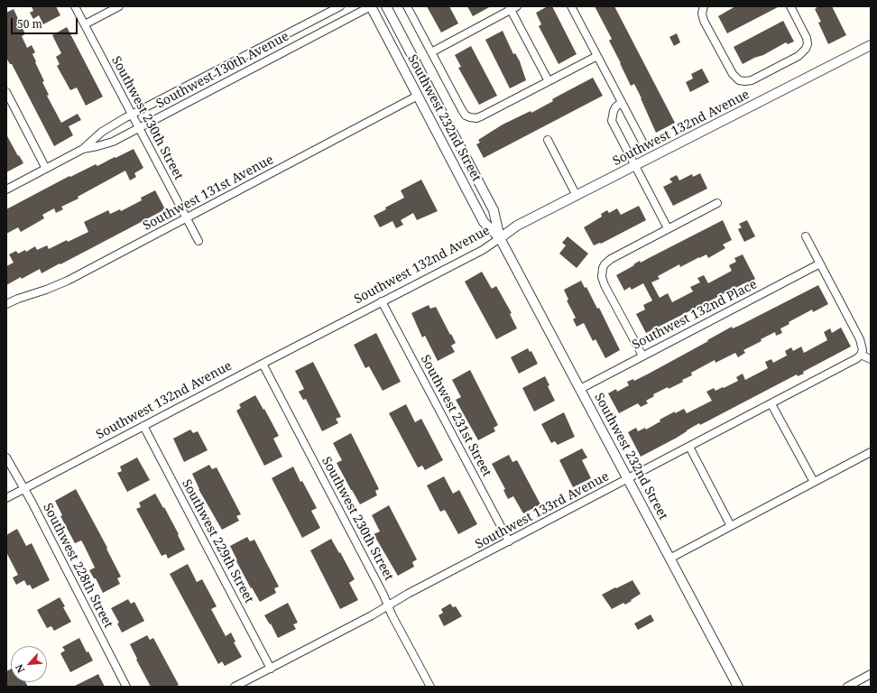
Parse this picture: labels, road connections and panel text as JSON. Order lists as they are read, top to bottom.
{
  "streets": {
    "street": [
      "Southwest 130th Avenue",
      "Southwest 230th Street",
      "Southwest 232nd Street",
      "Southwest 132nd Avenue",
      "Southwest 131st Avenue",
      "Southwest 132nd Place",
      "Southwest 231st Street",
      "Southwest 133rd Avenue",
      "Southwest 229th Street",
      "Southwest 228th Street"
    ]
  },
  "crossings": [
    ["Southwest 130th Avenue", "Southwest 230th Street"],
    ["Southwest 130th Avenue", "Southwest 232nd Street"],
    ["Southwest 230th Street", "Southwest 132nd Avenue"],
    ["Southwest 230th Street", "Southwest 131st Avenue"],
    ["Southwest 230th Street", "Southwest 133rd Avenue"],
    ["Southwest 232nd Street", "Southwest 132nd Avenue"],
    ["Southwest 232nd Street", "Southwest 131st Avenue"],
    ["Southwest 232nd Street", "Southwest 132nd Place"],
    ["Southwest 232nd Street", "Southwest 133rd Avenue"],
    ["Southwest 132nd Avenue", "Southwest 231st Street"],
    ["Southwest 132nd Avenue", "Southwest 229th Street"],
    ["Southwest 132nd Avenue", "Southwest 228th Street"],
    ["Southwest 231st Street", "Southwest 133rd Avenue"],
    ["Southwest 133rd Avenue", "Southwest 229th Street"]
  ],
  "scale_bar": "50 m",
  "north": "bottom left"
}
